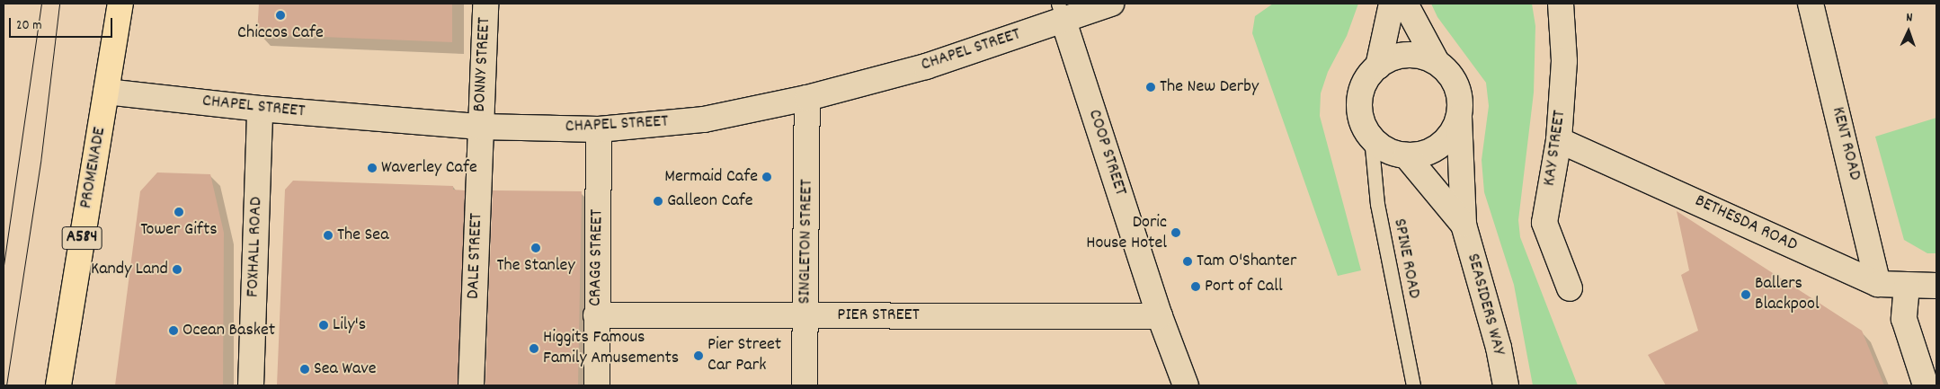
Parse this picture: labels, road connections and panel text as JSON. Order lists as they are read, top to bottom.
{
  "streets": {
    "main road": ["PROMENADE", "A584"],
    "street": [
      "CHAPEL STREET",
      "BONNY STREET",
      "KENT ROAD",
      "KAY STREET",
      "COOP STREET",
      "BETHESDA ROAD",
      "SINGLETON STREET",
      "FOXHALL ROAD",
      "DALE STREET",
      "CRAGG STREET",
      "SEASIDERS WAY",
      "PIER STREET"
    ],
    "lane": ["SPINE ROAD"]
  },
  "crossings": [
    ["CHAPEL STREET", "BONNY STREET"],
    ["CHAPEL STREET", "COOP STREET"],
    ["CHAPEL STREET", "PROMENADE"],
    ["CHAPEL STREET", "SINGLETON STREET"],
    ["CHAPEL STREET", "FOXHALL ROAD"],
    ["CHAPEL STREET", "DALE STREET"],
    ["CHAPEL STREET", "CRAGG STREET"],
    ["BONNY STREET", "DALE STREET"],
    ["KENT ROAD", "BETHESDA ROAD"],
    ["KAY STREET", "BETHESDA ROAD"],
    ["COOP STREET", "PIER STREET"],
    ["SINGLETON STREET", "PIER STREET"],
    ["CRAGG STREET", "PIER STREET"],
    ["SPINE ROAD", "SEASIDERS WAY"]
  ],
  "places": [
    "Chiccos Cafe",
    "The New Derby",
    "Waverley Cafe",
    "Mermaid Cafe",
    "Galleon Cafe",
    "Tower Gifts",
    "Doric House Hotel",
    "The Sea",
    "The Stanley",
    "Tam O'Shanter",
    "Kandy Land",
    "Port of Call",
    "Ballers Blackpool",
    "Lily's",
    "Ocean Basket",
    "Higgits Famous Family Amusements",
    "Pier Street Car Park",
    "Sea Wave"
  ],
  "scale_bar": "20 m",
  "north": "top"
}
